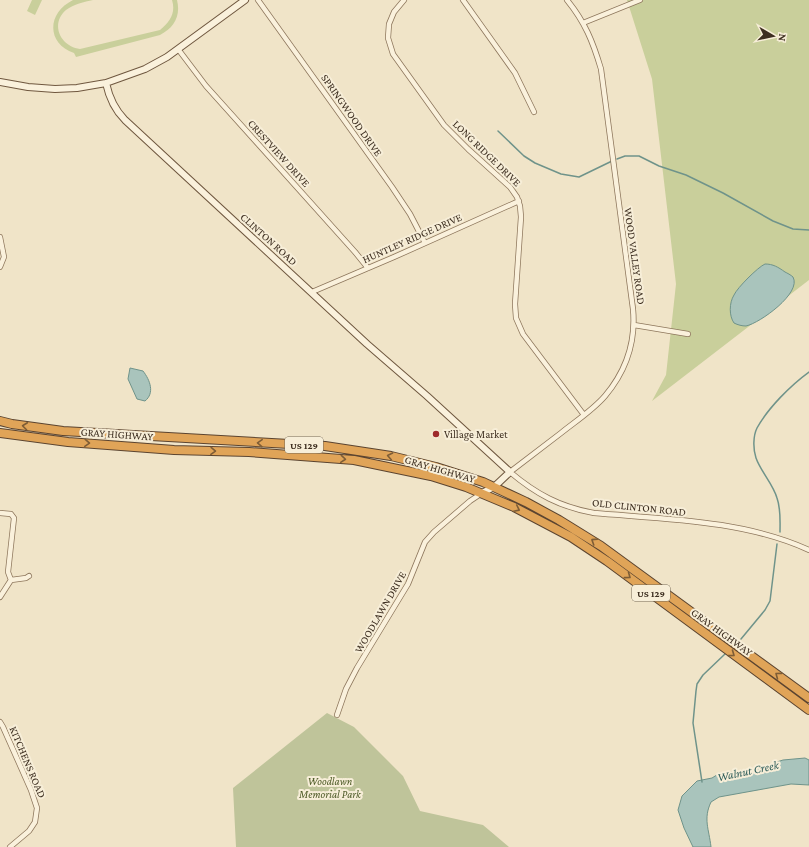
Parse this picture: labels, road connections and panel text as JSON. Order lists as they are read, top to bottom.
{
  "streets": {
    "highway": ["GRAY HIGHWAY", "US 129"],
    "street": [
      "SPRINGWOOD DRIVE",
      "CRESTVIEW DRIVE",
      "LONG RIDGE DRIVE",
      "HUNTLEY RIDGE DRIVE",
      "CLINTON ROAD",
      "WOOD VALLEY ROAD",
      "OLD CLINTON ROAD",
      "WOODLAWN DRIVE",
      "KITCHENS ROAD"
    ]
  },
  "crossings": [
    ["SPRINGWOOD DRIVE", "HUNTLEY RIDGE DRIVE"],
    ["CRESTVIEW DRIVE", "HUNTLEY RIDGE DRIVE"],
    ["LONG RIDGE DRIVE", "HUNTLEY RIDGE DRIVE"],
    ["LONG RIDGE DRIVE", "WOOD VALLEY ROAD"],
    ["HUNTLEY RIDGE DRIVE", "CLINTON ROAD"],
    ["CLINTON ROAD", "WOOD VALLEY ROAD"],
    ["CLINTON ROAD", "OLD CLINTON ROAD"],
    ["WOOD VALLEY ROAD", "OLD CLINTON ROAD"],
    ["GRAY HIGHWAY", "WOODLAWN DRIVE"]
  ],
  "water": ["Walnut Creek"],
  "parks": ["Woodlawn Memorial Park"],
  "places": ["Village Market"],
  "north": "right"
}
